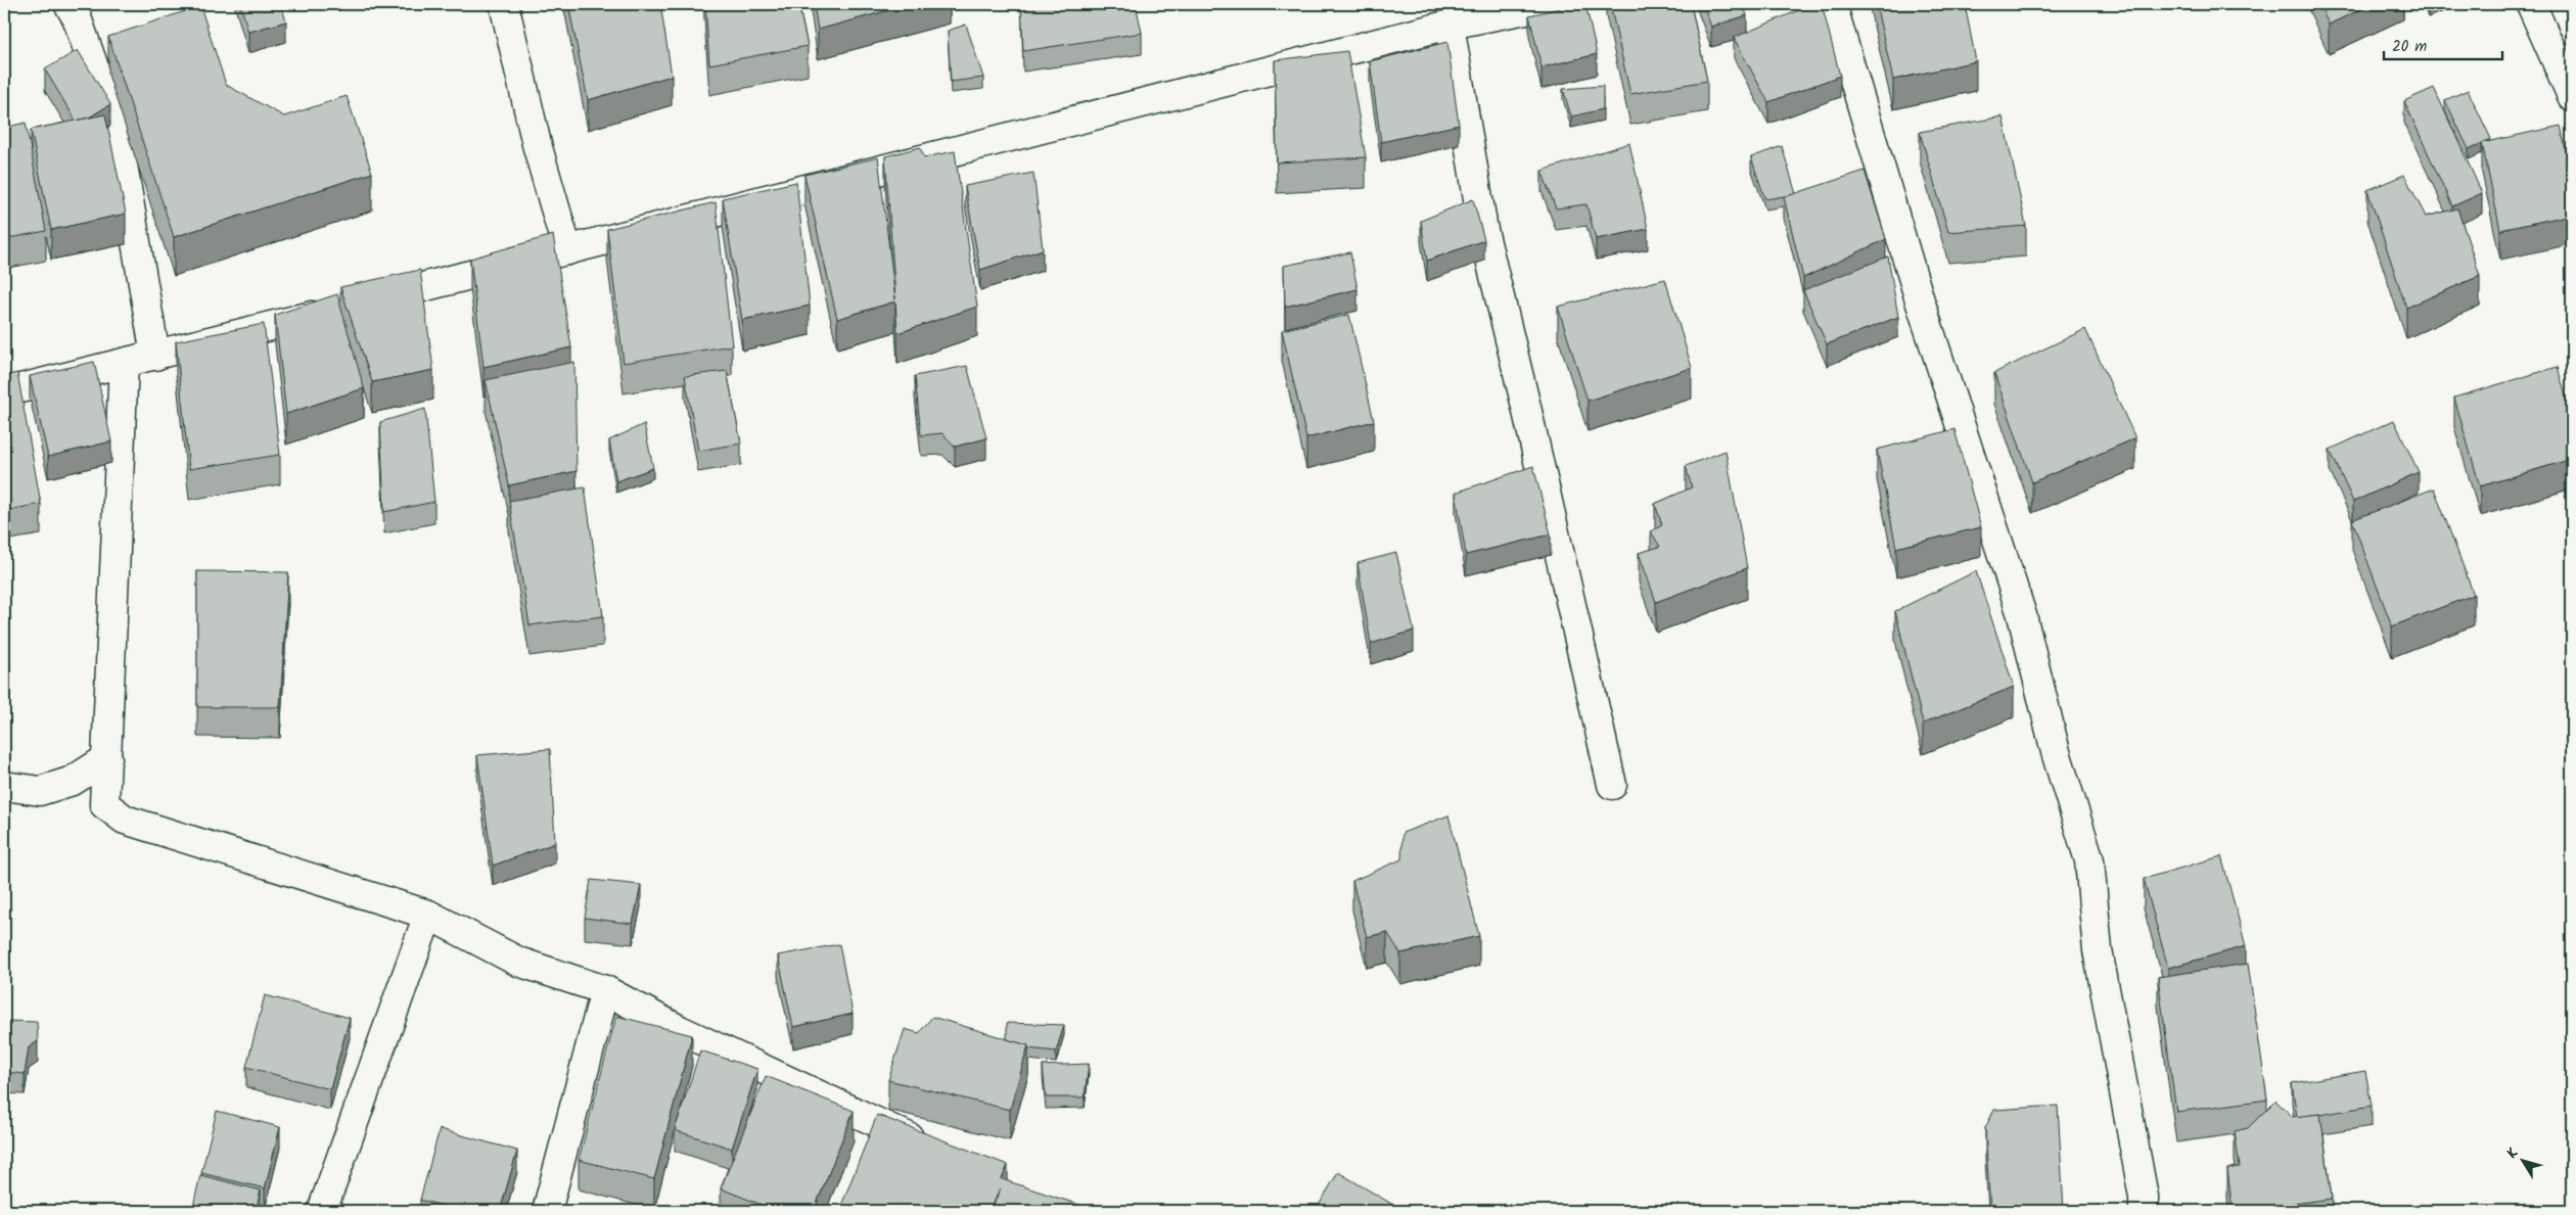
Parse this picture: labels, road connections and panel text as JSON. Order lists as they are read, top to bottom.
{
  "scale_bar": "20 m",
  "north": "top left"
}
